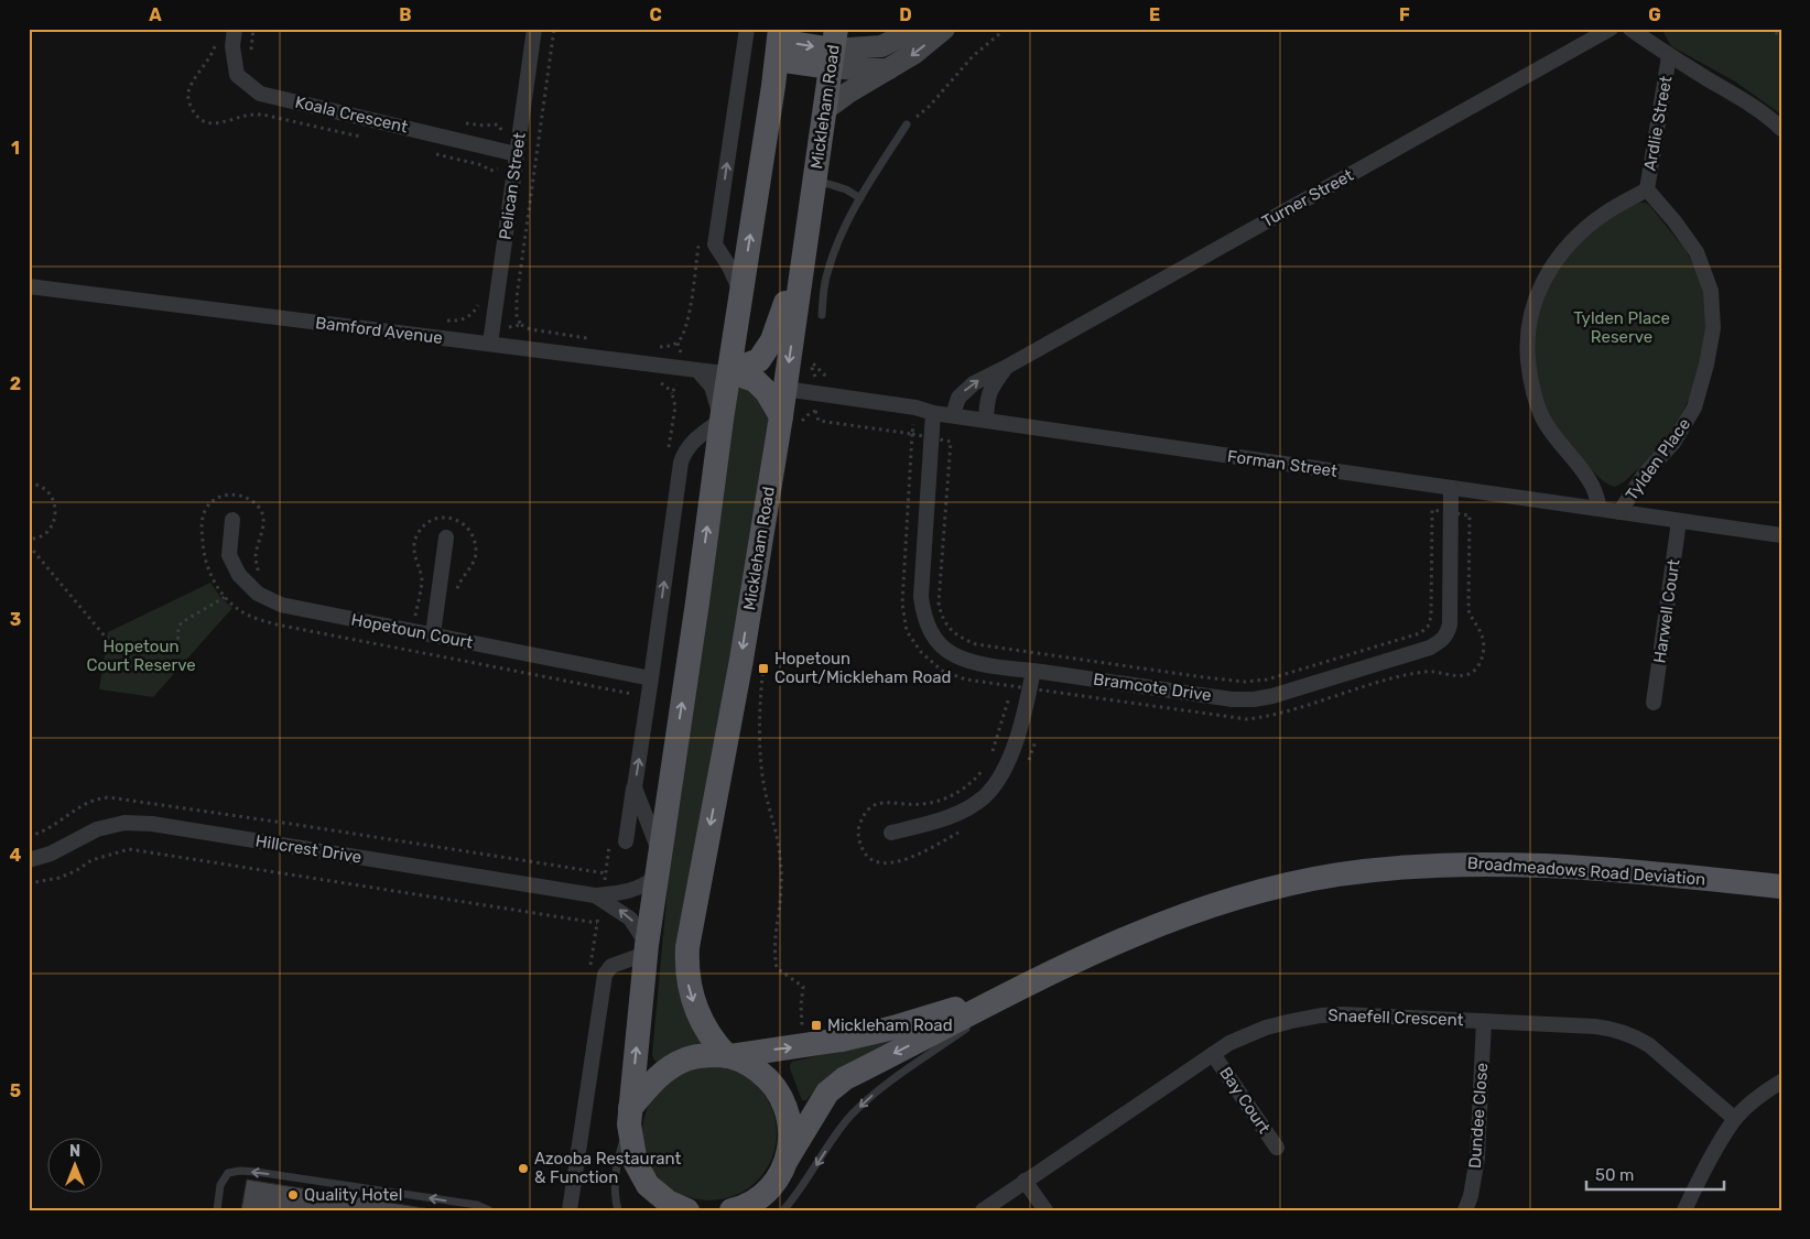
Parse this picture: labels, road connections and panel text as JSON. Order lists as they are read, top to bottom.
{
  "streets": {
    "main road": ["Mickleham Road", "Broadmeadows Road Deviation"],
    "street": [
      "Koala Crescent",
      "Ardlie Street",
      "Pelican Street",
      "Turner Street",
      "Bamford Avenue",
      "Tylden Place",
      "Forman Street",
      "Harwell Court",
      "Hopetoun Court",
      "Bramcote Drive",
      "Hillcrest Drive",
      "Snaefell Crescent",
      "Bay Court",
      "Dundee Close"
    ]
  },
  "crossings": [
    ["Mickleham Road", "Forman Street"],
    ["Mickleham Road", "Broadmeadows Road Deviation"],
    ["Koala Crescent", "Pelican Street"],
    ["Ardlie Street", "Tylden Place"],
    ["Pelican Street", "Bamford Avenue"],
    ["Turner Street", "Forman Street"],
    ["Tylden Place", "Forman Street"],
    ["Forman Street", "Harwell Court"],
    ["Forman Street", "Bramcote Drive"],
    ["Snaefell Crescent", "Bay Court"],
    ["Snaefell Crescent", "Dundee Close"]
  ],
  "parks": ["Tylden Place Reserve", "Hopetoun Court Reserve"],
  "places": {
    "transit": ["Hopetoun Court/Mickleham Road", "Mickleham Road"],
    "other": ["Azooba Restaurant & Function", "Quality Hotel"]
  },
  "scale_bar": "50 m",
  "north": "top",
  "grid": {
    "columns": [
      "A",
      "B",
      "C",
      "D",
      "E",
      "F",
      "G"
    ],
    "rows": [
      "1",
      "2",
      "3",
      "4",
      "5"
    ]
  }
}
